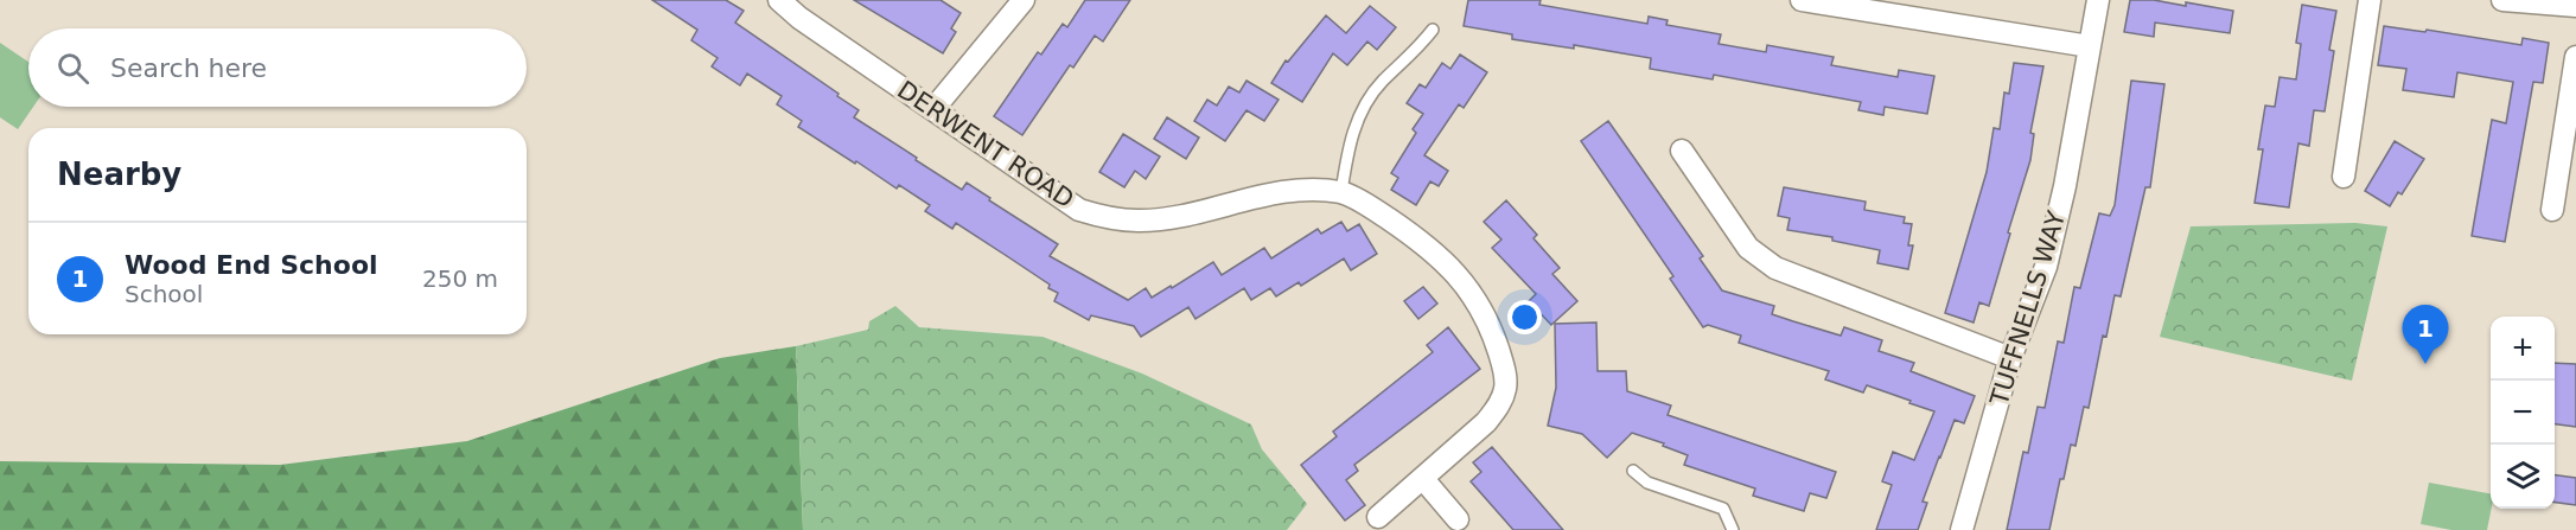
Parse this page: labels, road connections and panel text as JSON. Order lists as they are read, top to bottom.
{
  "streets": {
    "street": ["DERWENT ROAD", "TUFFNELLS WAY"]
  },
  "page": {
    "search": "Search here",
    "heading": "Nearby",
    "list": [
      {
        "mark": "1",
        "name": "Wood End School",
        "note": "School",
        "value": "250 m"
      }
    ],
    "pins": "1",
    "map_buttons": ["+", "−"]
  }
}
